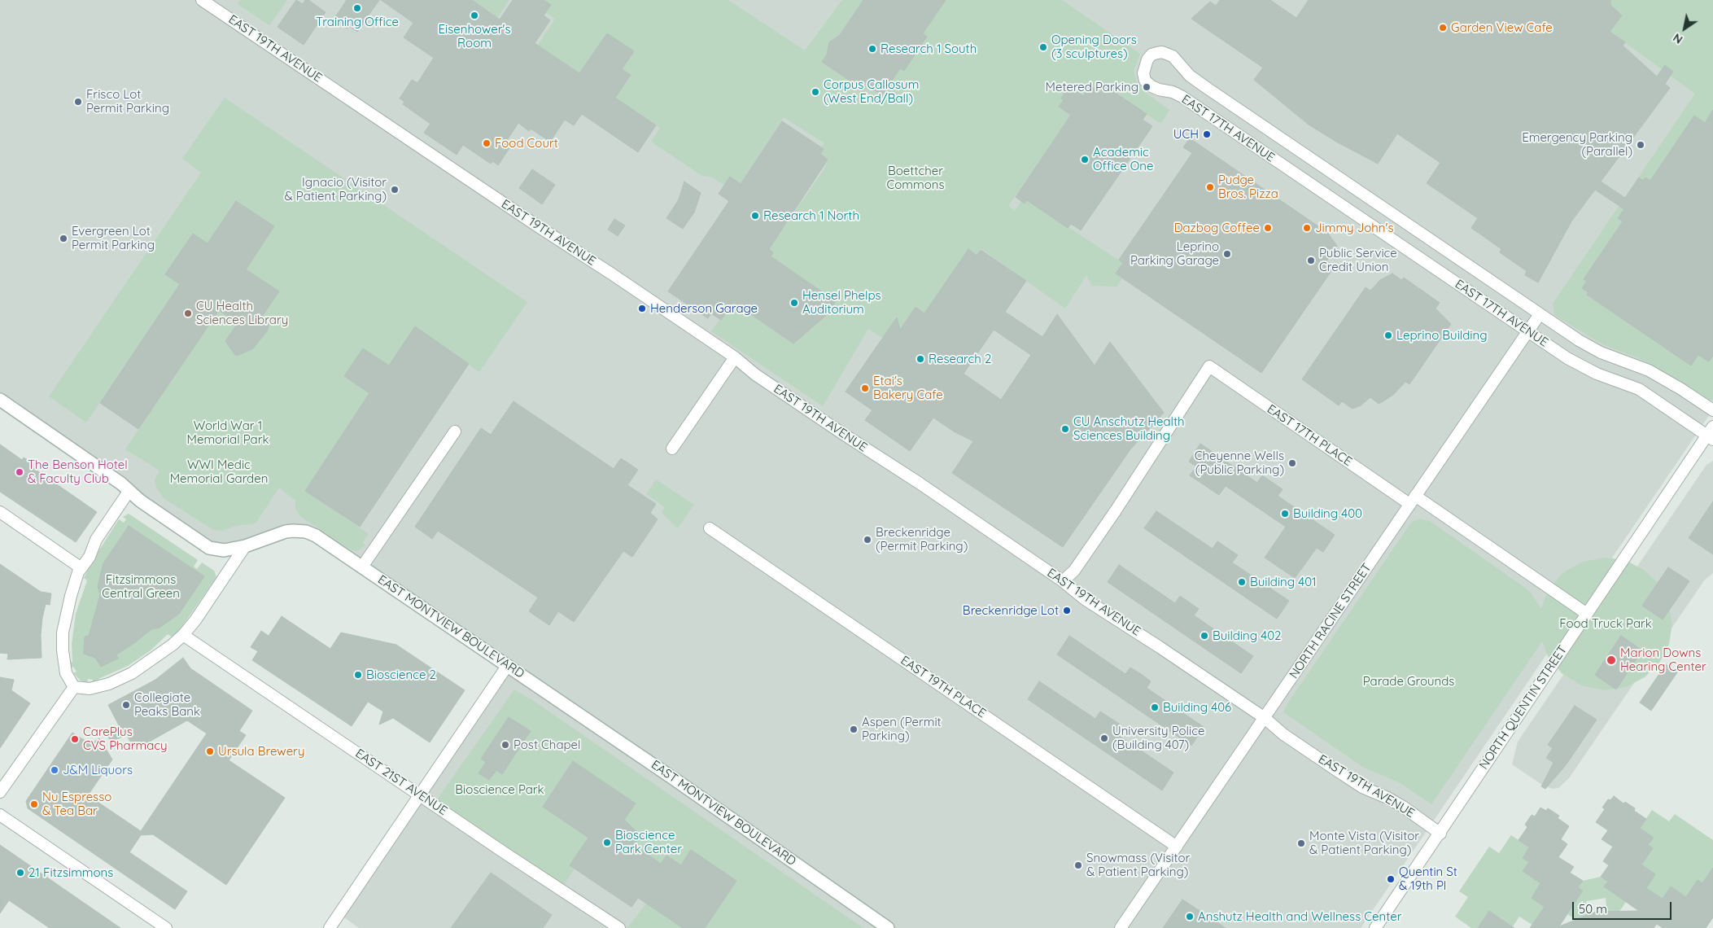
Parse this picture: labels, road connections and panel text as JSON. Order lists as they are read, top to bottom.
{
  "streets": {
    "street": [
      "EAST 19TH AVENUE",
      "EAST 17TH AVENUE",
      "EAST 17TH PLACE",
      "NORTH RACINE STREET",
      "EAST MONTVIEW BOULEVARD",
      "EAST 19TH PLACE",
      "NORTH QUENTIN STREET",
      "EAST 21ST AVENUE"
    ]
  },
  "crossings": [
    ["EAST 19TH AVENUE", "EAST 17TH PLACE"],
    ["EAST 19TH AVENUE", "NORTH RACINE STREET"],
    ["EAST 19TH AVENUE", "NORTH QUENTIN STREET"],
    ["EAST 17TH AVENUE", "NORTH RACINE STREET"],
    ["EAST 17TH AVENUE", "NORTH QUENTIN STREET"],
    ["EAST 17TH PLACE", "NORTH RACINE STREET"],
    ["EAST 17TH PLACE", "NORTH QUENTIN STREET"],
    ["NORTH RACINE STREET", "EAST 19TH PLACE"]
  ],
  "parks": [
    "Boettcher Commons",
    "World War 1 Memorial Park",
    "WWI Medic Memorial Garden",
    "Fitzsimmons Central Green",
    "Food Truck Park",
    "Parade Grounds",
    "Bioscience Park"
  ],
  "places": [
    "Training Office",
    "Eisenhower's Room",
    "Garden View Cafe",
    "Opening Doors (3 sculptures)",
    "Research 1 South",
    "Metered Parking",
    "Corpus Callosum (West End/Ball)",
    "Frisco Lot Permit Parking",
    "UCH",
    "Food Court",
    "Emergency Parking (Parallel)",
    "Academic Office One",
    "Pudge Bros. Pizza",
    "Ignacio (Visitor & Patient Parking)",
    "Research 1 North",
    "Dazbog Coffee",
    "Jimmy John's",
    "Evergreen Lot Permit Parking",
    "Leprino Parking Garage",
    "Public Service Credit Union",
    "Hensel Phelps Auditorium",
    "Henderson Garage",
    "CU Health Sciences Library",
    "Leprino Building",
    "Research 2",
    "Etai's Bakery Cafe",
    "CU Anschutz Health Sciences Building",
    "Cheyenne Wells (Public Parking)",
    "The Benson Hotel & Faculty Club",
    "Building 400",
    "Breckenridge (Permit Parking)",
    "Building 401",
    "Breckenridge Lot",
    "Building 402",
    "Marion Downs Hearing Center",
    "Bioscience 2",
    "Collegiate Peaks Bank",
    "Building 406",
    "Aspen (Permit Parking)",
    "University Police (Building 407)",
    "CarePlus CVS Pharmacy",
    "Post Chapel",
    "Ursula Brewery",
    "J&M Liquors",
    "Nu Espresso & Tea Bar",
    "Bioscience Park Center",
    "Monte Vista (Visitor & Patient Parking)",
    "Snowmass (Visitor & Patient Parking)",
    "21 Fitzsimmons",
    "Quentin St & 19th Pl",
    "Anshutz Health and Wellness Center"
  ],
  "scale_bar": "50 m",
  "north": "bottom left"
}
